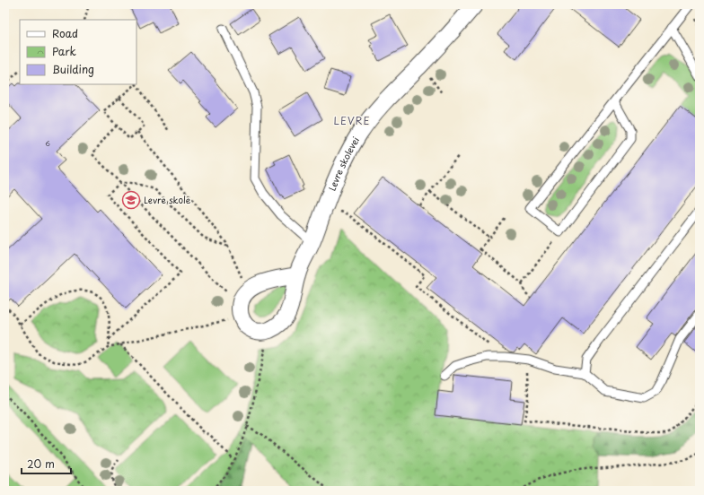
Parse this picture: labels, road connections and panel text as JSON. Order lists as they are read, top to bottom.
{
  "streets": {
    "street": ["Levre skolevei"]
  },
  "districts": ["LEVRE"],
  "places": {
    "school or university": ["Levre skole"]
  },
  "house_numbers": ["6"],
  "legend": ["Road", "Park", "Building"],
  "scale_bar": "20 m"
}
